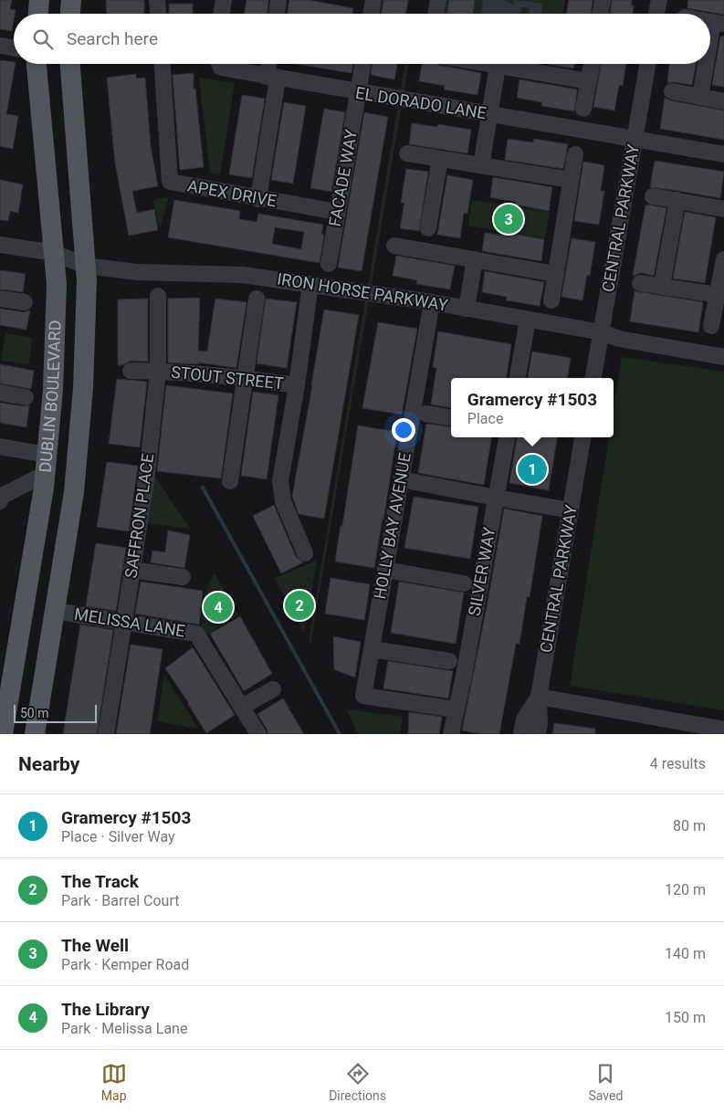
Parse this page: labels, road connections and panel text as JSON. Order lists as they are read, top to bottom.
{
  "streets": {
    "main road": ["DUBLIN BOULEVARD"],
    "street": [
      "EL DORADO LANE",
      "FACADE WAY",
      "APEX DRIVE",
      "CENTRAL PARKWAY",
      "IRON HORSE PARKWAY",
      "STOUT STREET",
      "SAFFRON PLACE",
      "HOLLY BAY AVENUE",
      "SILVER WAY",
      "MELISSA LANE"
    ]
  },
  "crossings": [
    ["EL DORADO LANE", "FACADE WAY"],
    ["EL DORADO LANE", "CENTRAL PARKWAY"],
    ["FACADE WAY", "APEX DRIVE"],
    ["CENTRAL PARKWAY", "IRON HORSE PARKWAY"],
    ["IRON HORSE PARKWAY", "DUBLIN BOULEVARD"],
    ["IRON HORSE PARKWAY", "HOLLY BAY AVENUE"],
    ["STOUT STREET", "SAFFRON PLACE"],
    ["DUBLIN BOULEVARD", "MELISSA LANE"],
    ["SAFFRON PLACE", "MELISSA LANE"],
    ["HOLLY BAY AVENUE", "SILVER WAY"]
  ],
  "scale_bar": "50 m",
  "page": {
    "search": "Search here",
    "pins": [
      "3",
      "1",
      "2",
      "4"
    ],
    "popup": ["Gramercy #1503", "Place"],
    "scale": "50 m",
    "heading": ["Nearby", "4 results"],
    "list": [
      {
        "mark": "1",
        "name": "Gramercy #1503",
        "note": "Place · Silver Way",
        "value": "80 m"
      },
      {
        "mark": "2",
        "name": "The Track",
        "note": "Park · Barrel Court",
        "value": "120 m"
      },
      {
        "mark": "3",
        "name": "The Well",
        "note": "Park · Kemper Road",
        "value": "140 m"
      },
      {
        "mark": "4",
        "name": "The Library",
        "note": "Park · Melissa Lane",
        "value": "150 m"
      }
    ],
    "nav": ["Map", "Directions", "Saved"]
  }
}
